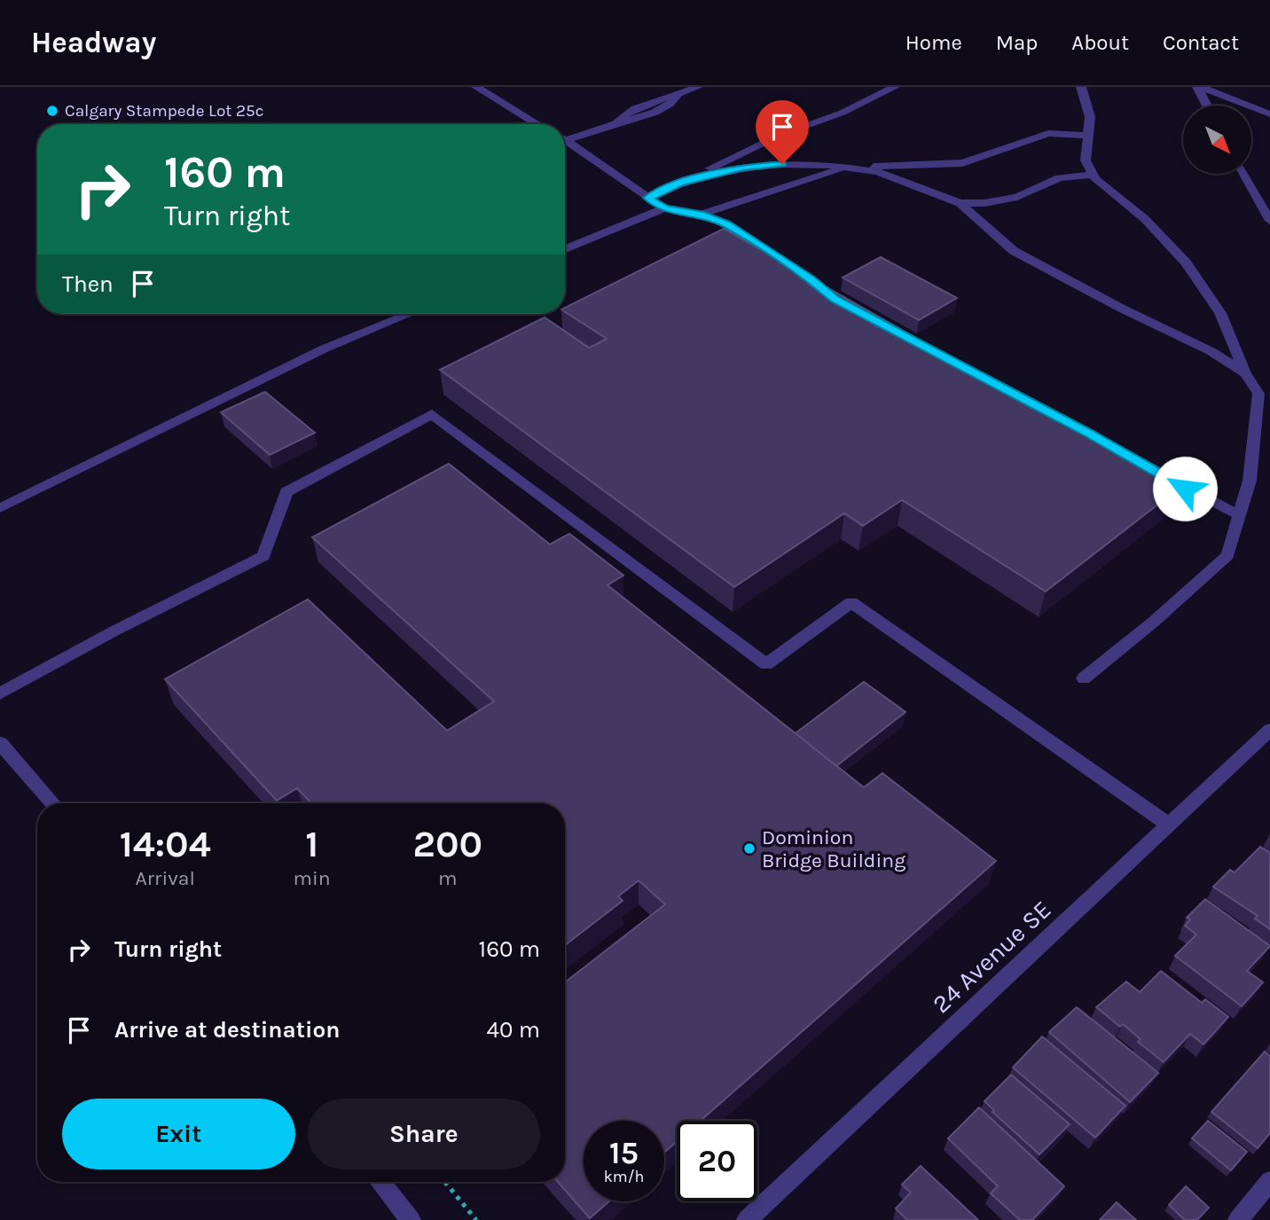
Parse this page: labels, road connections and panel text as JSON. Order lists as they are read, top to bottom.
{
  "streets": {
    "street": ["24 Avenue SE"]
  },
  "places": ["Calgary Stampede Lot 25c", "Dominion Bridge Building"],
  "north": "bottom right",
  "page": {
    "header": "Headway",
    "nav": [
      "Home",
      "Map",
      "About",
      "Contact"
    ],
    "turn": ["160 m", "Turn right"],
    "then": "Then",
    "eta": [
      "14:04",
      "Arrival",
      "1",
      "min",
      "200",
      "m"
    ],
    "list": [
      {
        "name": "Turn right",
        "value": "160 m"
      },
      {
        "name": "Arrive at destination",
        "value": "40 m"
      }
    ],
    "buttons": ["Exit", "Share"],
    "speed": "15 km/h",
    "limit": "20"
  }
}
